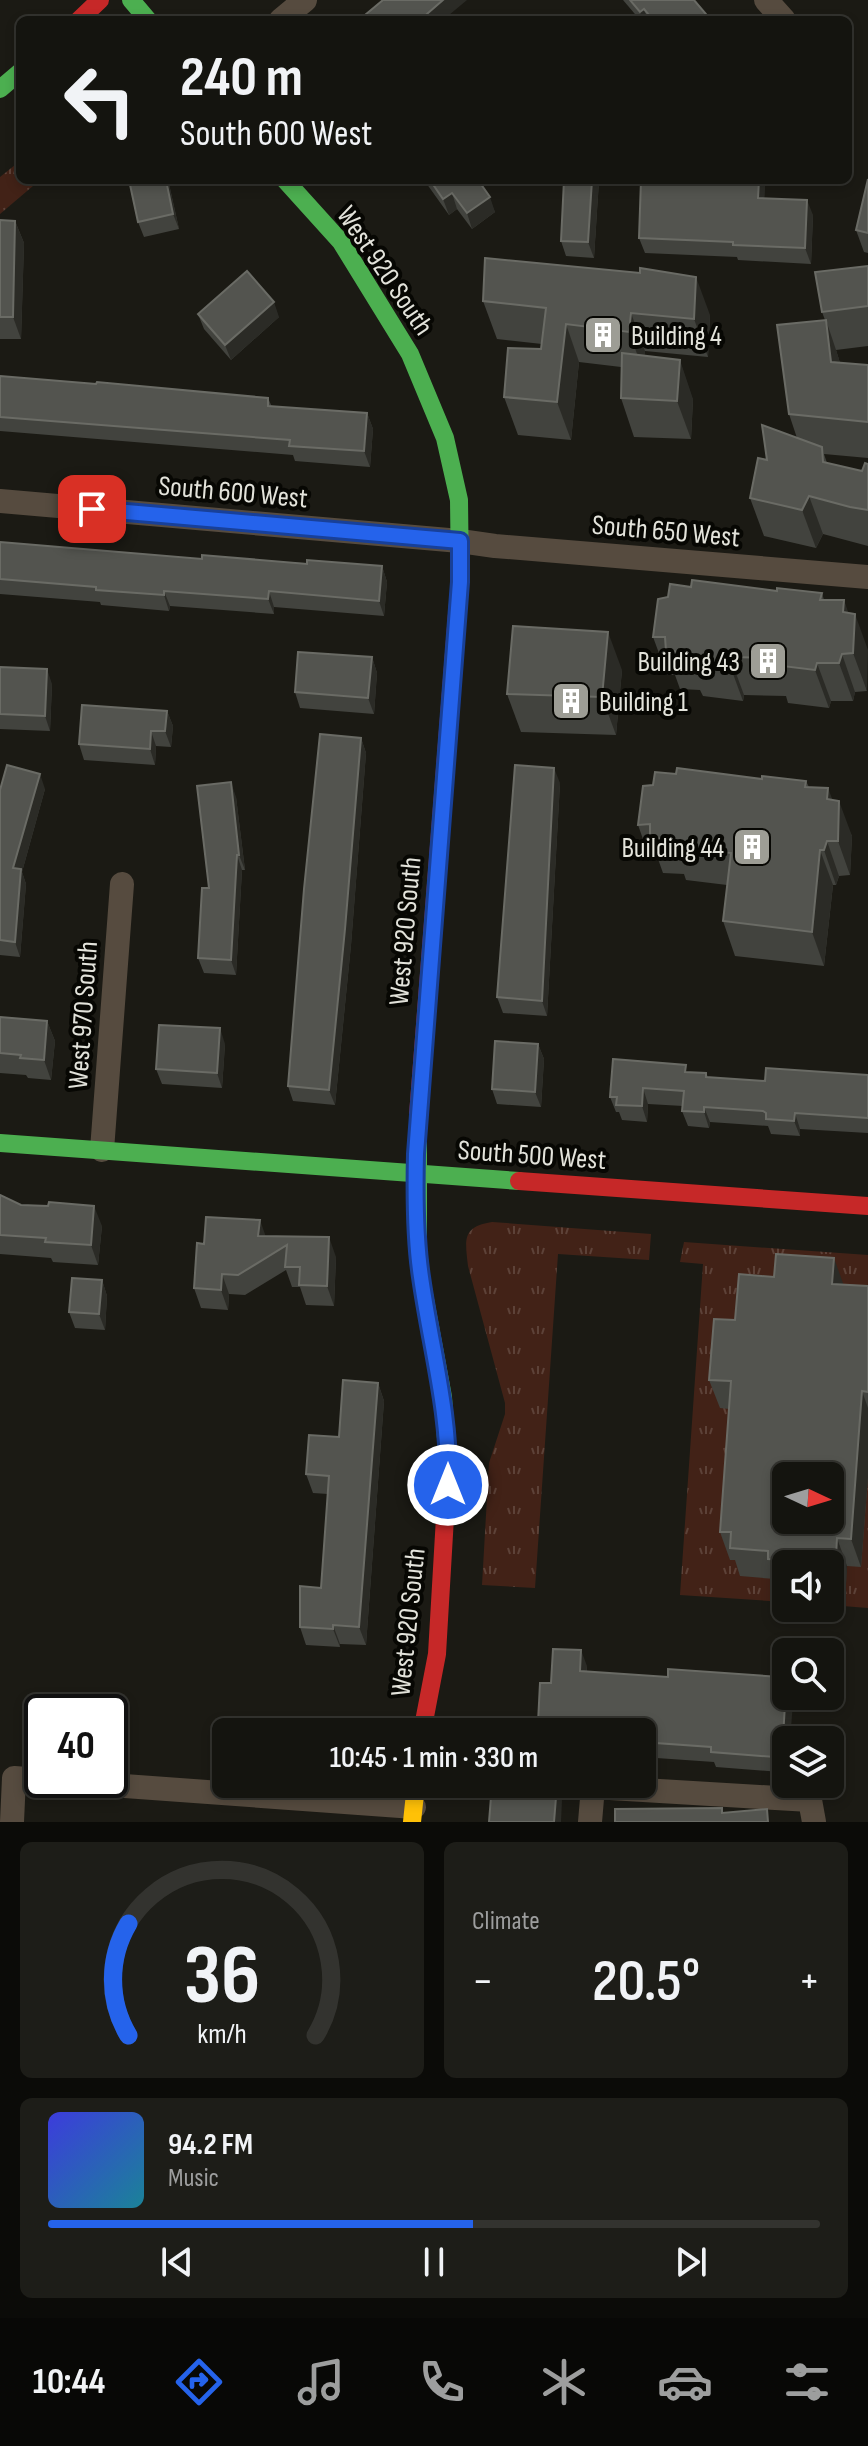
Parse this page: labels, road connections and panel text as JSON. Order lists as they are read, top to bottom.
{
  "streets": {
    "main road": ["West 920 South", "South 500 West"],
    "street": ["South 600 West", "South 650 West", "West 970 South"]
  },
  "crossings": [
    ["West 920 South", "South 600 West"],
    ["West 920 South", "South 650 West"],
    ["West 920 South", "South 500 West"],
    ["South 600 West", "South 650 West"],
    ["West 970 South", "South 500 West"]
  ],
  "places": {
    "building": [
      "Building 4",
      "Building 43",
      "Building 1",
      "Building 44"
    ]
  },
  "north": "right",
  "page": {
    "turn": ["240 m", "South 600 West"],
    "limit": "40",
    "trip": "10:45 · 1 min · 330 m",
    "tile": "Climate",
    "heat": ["−", "20.5°", "+"],
    "song": ["94.2 FM", "Music"],
    "tabs": "10:44",
    "gauge": ["36", "km/h"]
  }
}
